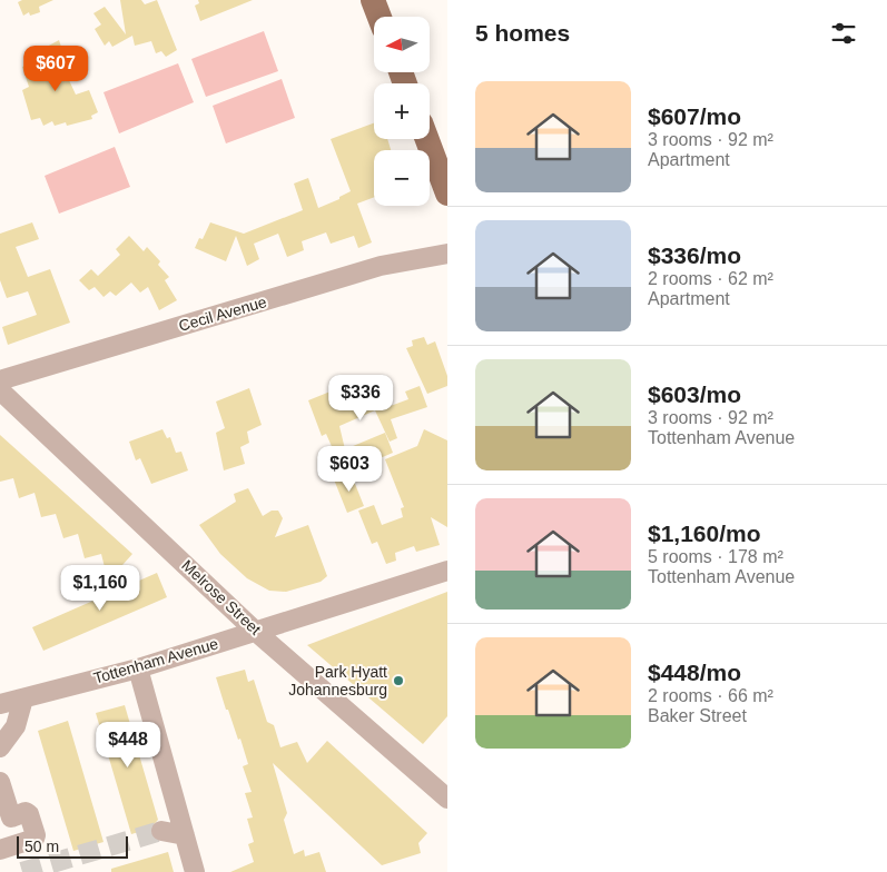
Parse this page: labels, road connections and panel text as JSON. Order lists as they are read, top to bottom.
{
  "streets": {
    "street": ["Cecil Avenue", "Melrose Street", "Tottenham Avenue"]
  },
  "crossings": [
    ["Melrose Street", "Tottenham Avenue"]
  ],
  "places": ["Park Hyatt Johannesburg"],
  "scale_bar": "50 m",
  "north": "left",
  "page": {
    "heading": "5 homes",
    "map_buttons": ["+", "−"],
    "price": [
      "$607",
      "$336",
      "$603",
      "$1,160",
      "$448"
    ],
    "list": [
      {
        "name": "$607/mo",
        "note": "3 rooms · 92 m² · Apartment"
      },
      {
        "name": "$336/mo",
        "note": "2 rooms · 62 m² · Apartment"
      },
      {
        "name": "$603/mo",
        "note": "3 rooms · 92 m² · Tottenham Avenue"
      },
      {
        "name": "$1,160/mo",
        "note": "5 rooms · 178 m² · Tottenham Avenue"
      },
      {
        "name": "$448/mo",
        "note": "2 rooms · 66 m² · Baker Street"
      }
    ],
    "scale": "50 m"
  }
}
